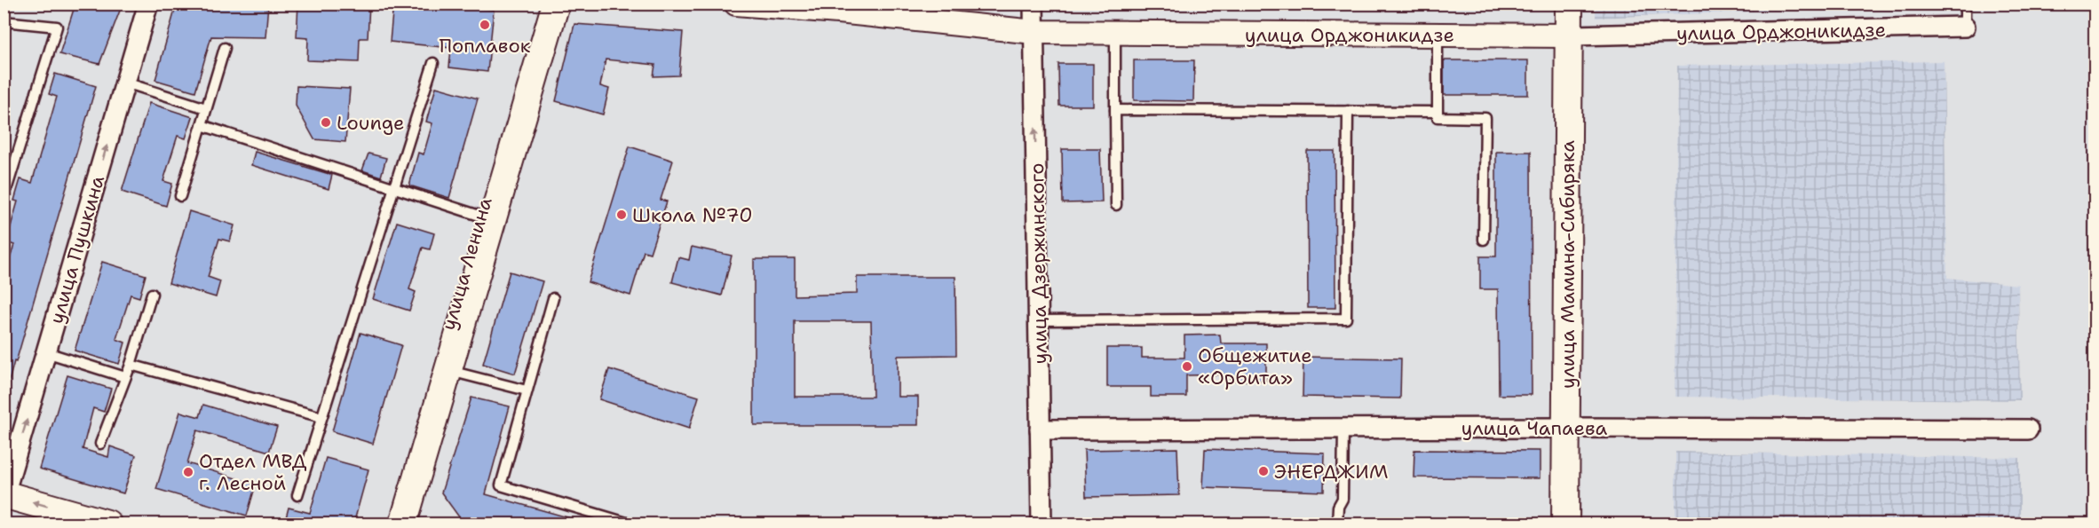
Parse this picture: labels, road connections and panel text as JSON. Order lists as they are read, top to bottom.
{
  "streets": {
    "main road": ["улица Ленина", "улица Мамина-Сибиряка"],
    "street": [
      "улица Орджоникидзе",
      "улица Пушкина",
      "улица Дзержинского",
      "улица Чапаева"
    ]
  },
  "crossings": [
    ["улица Орджоникидзе", "улица Дзержинского"],
    ["улица Орджоникидзе", "улица Мамина-Сибиряка"],
    ["улица Дзержинского", "улица Чапаева"],
    ["улица Мамина-Сибиряка", "улица Чапаева"]
  ],
  "one_way": ["улица Пушкина", "улица Дзержинского"],
  "places": [
    "Поплавок",
    "Lounge",
    "Школа №70",
    "Общежитие «Орбита»",
    "ЭНЕРДЖИМ",
    "Отдел МВД г. Лесной"
  ]
}
